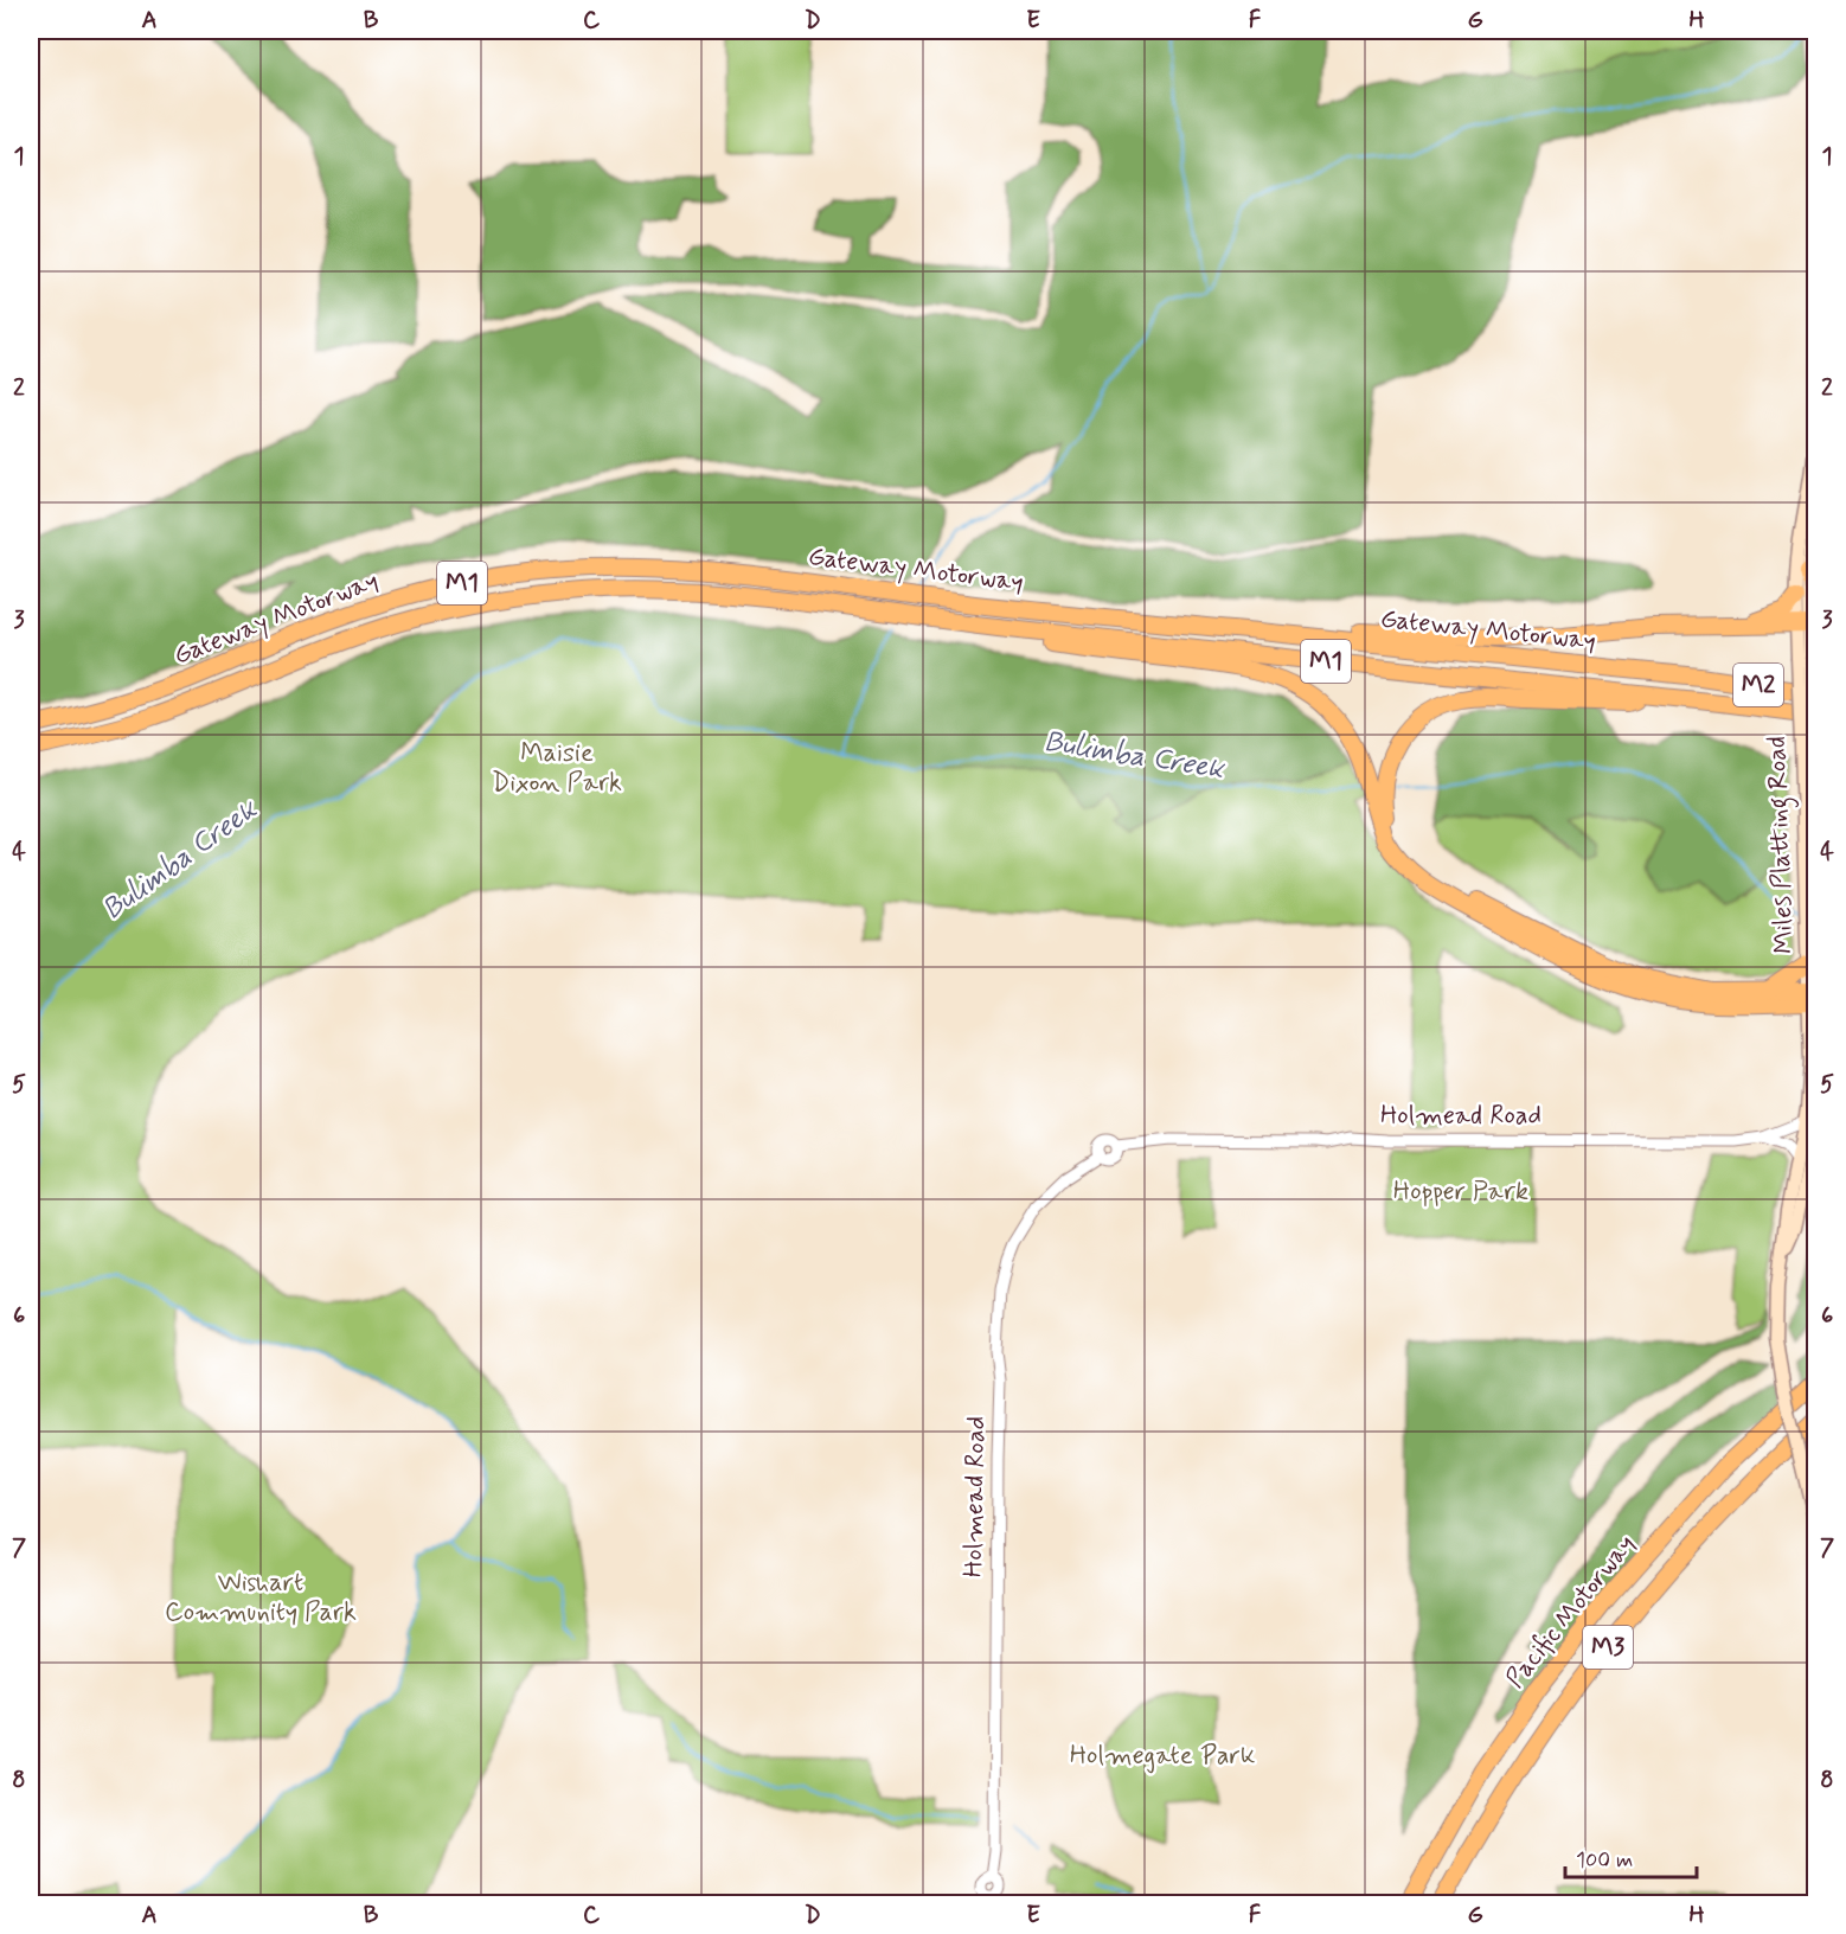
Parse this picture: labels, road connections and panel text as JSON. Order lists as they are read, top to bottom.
{
  "streets": {
    "highway": [
      "Gateway Motorway",
      "M1",
      "M2",
      "Pacific Motorway",
      "M3"
    ],
    "main road": ["Miles Platting Road"],
    "street": ["Holmead Road"]
  },
  "crossings": [
    ["Gateway Motorway", "M1"],
    ["Miles Platting Road", "Holmead Road"]
  ],
  "water": ["Bulimba Creek"],
  "parks": [
    "Maisie Dixon Park",
    "Hopper Park",
    "Wishart Community Park",
    "Holmegate Park"
  ],
  "scale_bar": "100 m",
  "grid": {
    "columns": [
      "A",
      "B",
      "C",
      "D",
      "E",
      "F",
      "G",
      "H"
    ],
    "rows": [
      "1",
      "2",
      "3",
      "4",
      "5",
      "6",
      "7",
      "8"
    ]
  }
}
